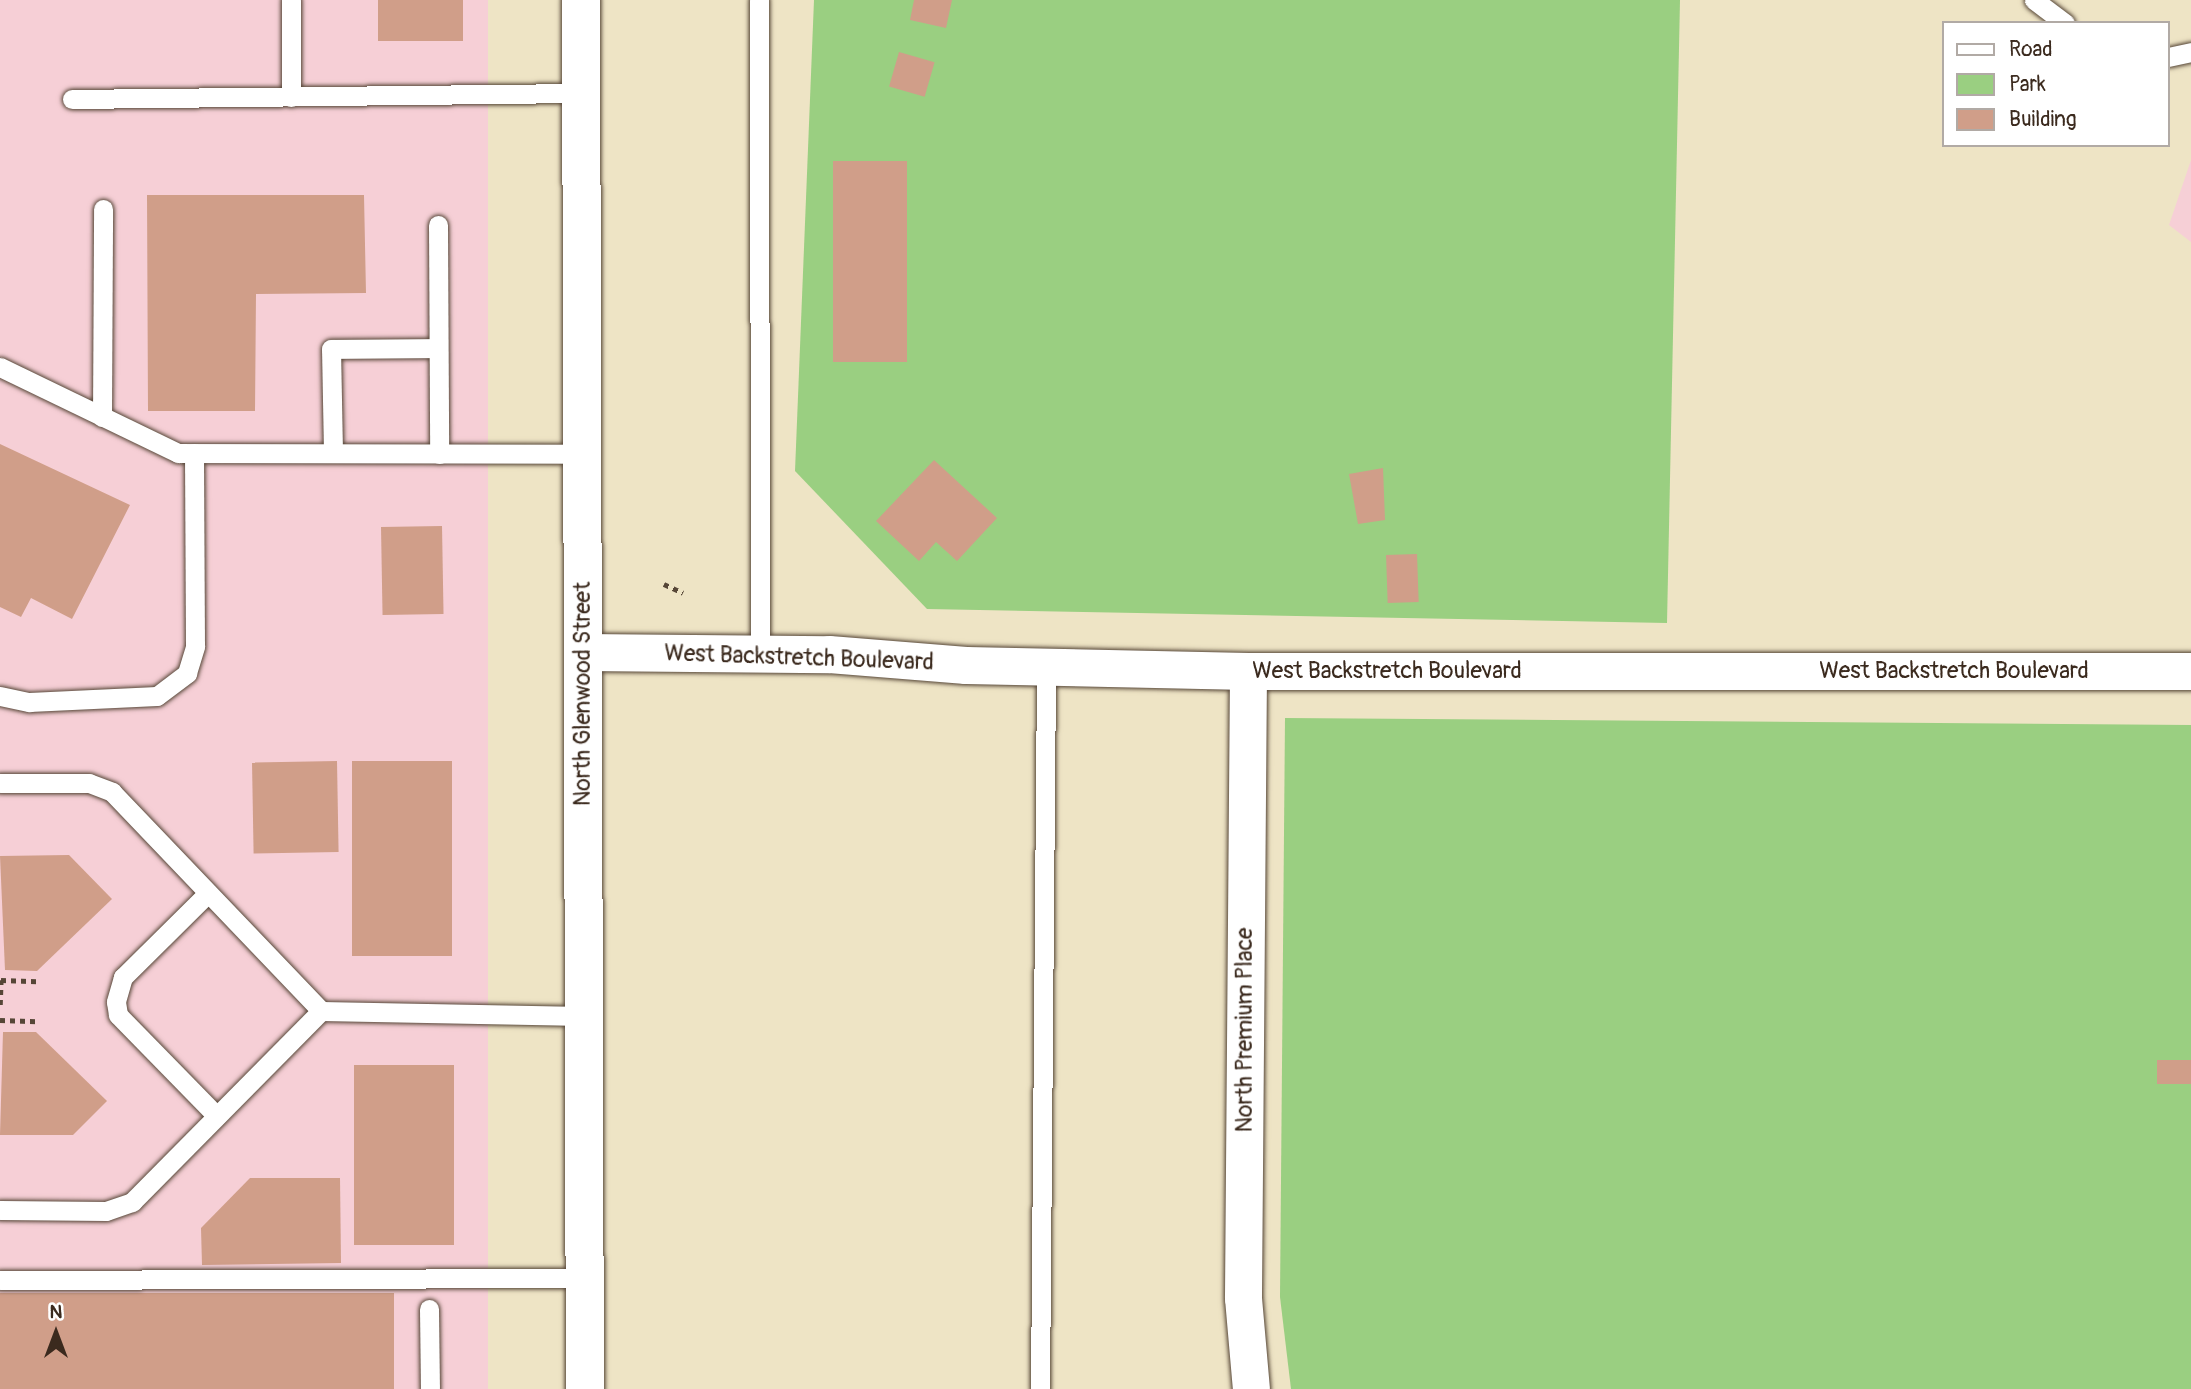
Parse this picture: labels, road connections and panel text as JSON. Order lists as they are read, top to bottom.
{
  "streets": {
    "main road": ["North Glenwood Street"],
    "street": ["West Backstretch Boulevard", "North Premium Place"]
  },
  "crossings": [
    ["West Backstretch Boulevard", "North Glenwood Street"],
    ["West Backstretch Boulevard", "North Premium Place"]
  ],
  "legend": ["Road", "Park", "Building"],
  "north": "top"
}
